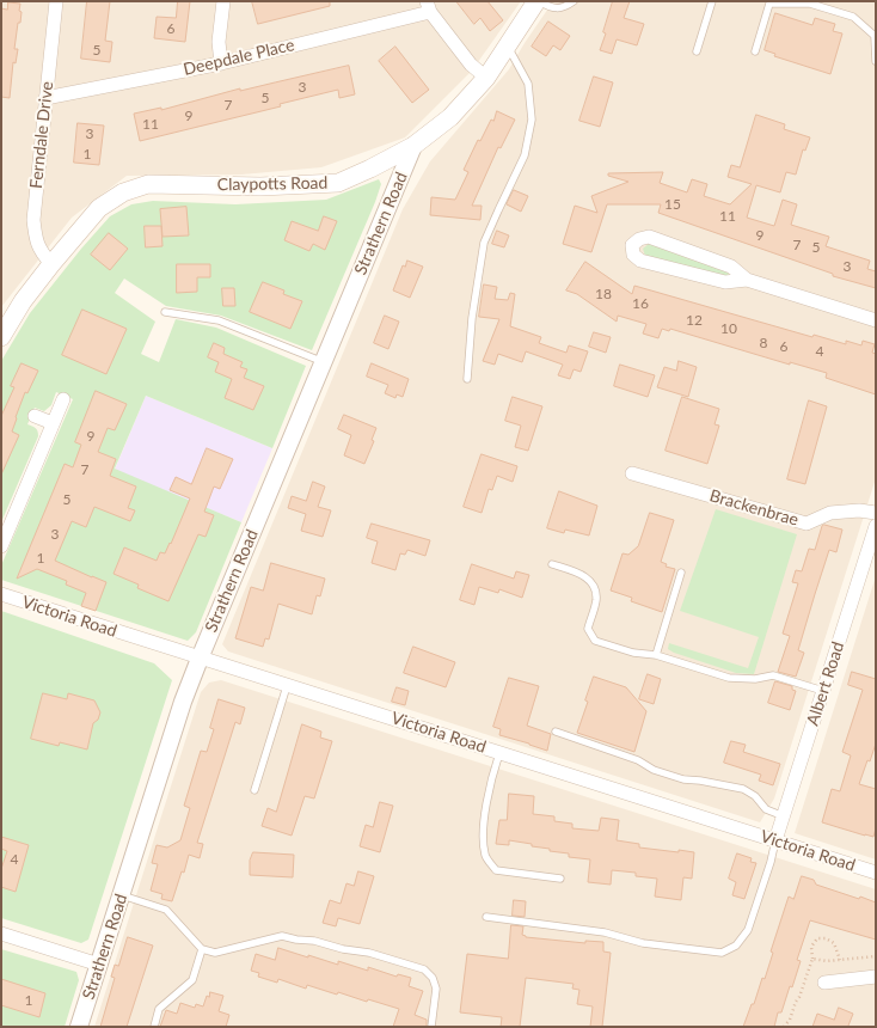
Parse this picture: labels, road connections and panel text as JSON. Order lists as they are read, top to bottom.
{
  "streets": {
    "main road": ["Claypotts Road"],
    "street": [
      "Deepdale Place",
      "Ferndale Drive",
      "Strathern Road",
      "Brackenbrae",
      "Victoria Road",
      "Albert Road"
    ]
  },
  "crossings": [
    ["Deepdale Place", "Ferndale Drive"],
    ["Ferndale Drive", "Claypotts Road"],
    ["Claypotts Road", "Strathern Road"],
    ["Strathern Road", "Victoria Road"],
    ["Victoria Road", "Albert Road"]
  ],
  "house_numbers": [
    "6",
    "5",
    "3",
    "5",
    "7",
    "9",
    "11",
    "3",
    "1",
    "15",
    "11",
    "9",
    "7",
    "5",
    "3",
    "18",
    "16",
    "12",
    "10",
    "8",
    "6",
    "4",
    "9",
    "7",
    "5",
    "3",
    "1",
    "4",
    "1"
  ]
}
